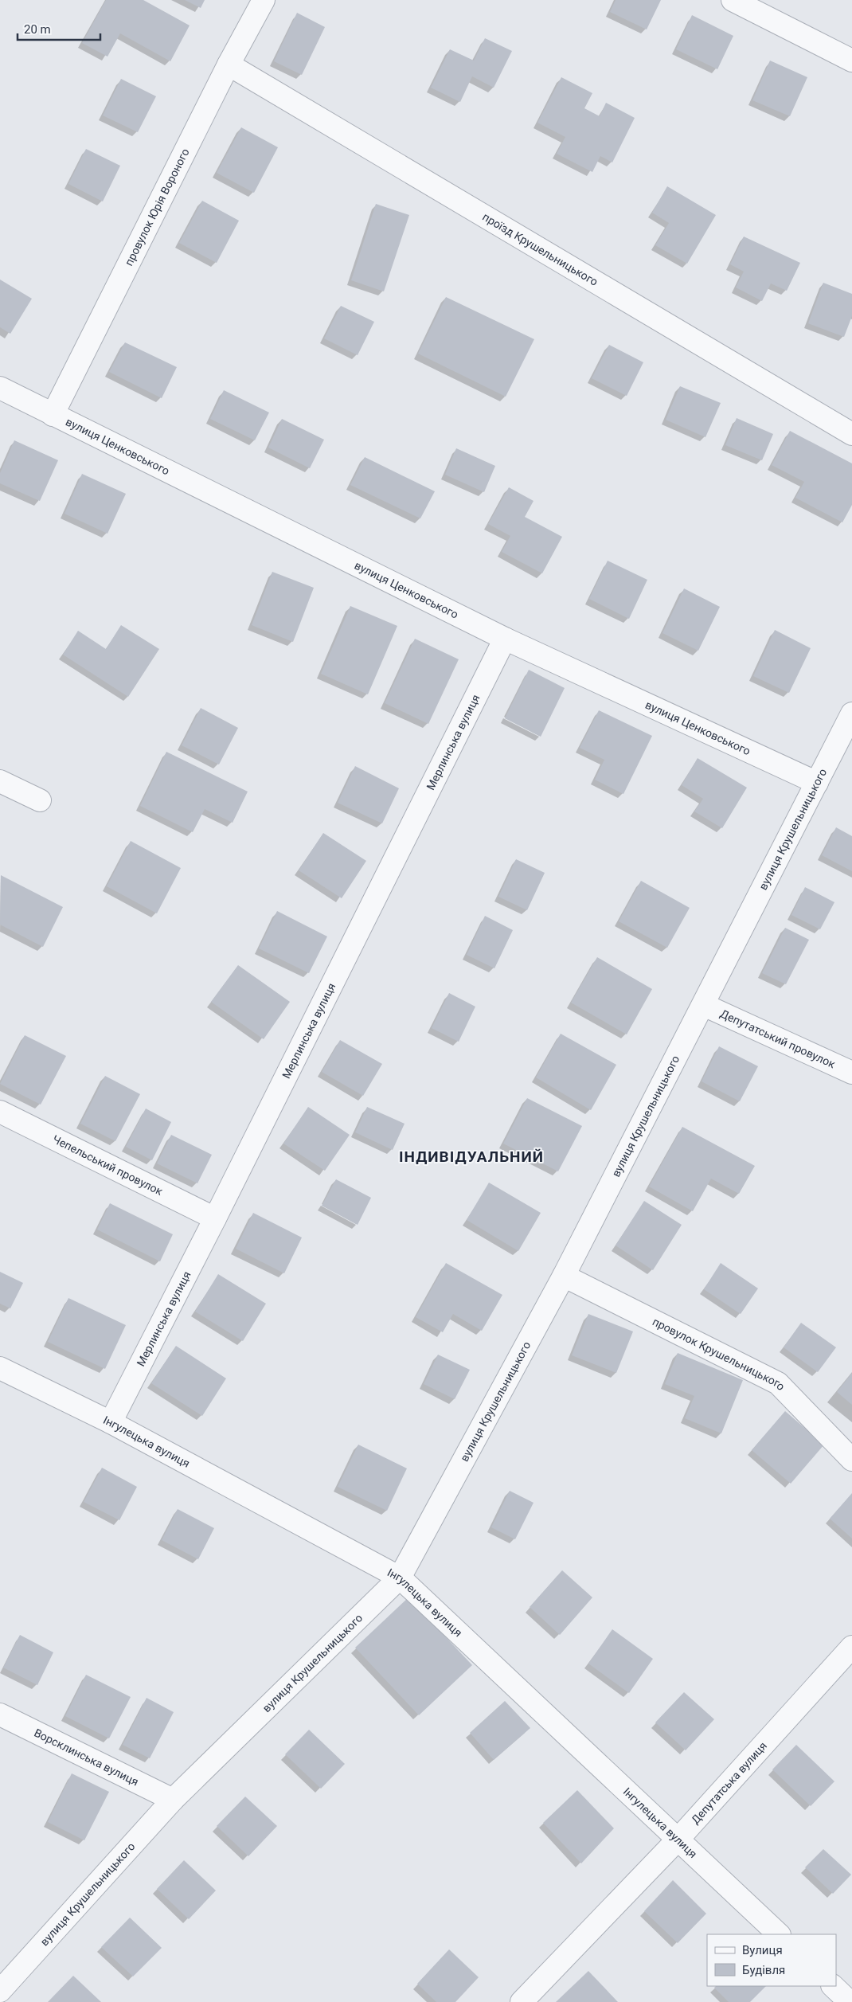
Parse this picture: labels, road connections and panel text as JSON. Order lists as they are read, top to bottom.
{
  "streets": {
    "street": [
      "провулок Юрія Вороного",
      "проїзд Крушельницького",
      "вулиця Ценковського",
      "Мерлинська вулиця",
      "вулиця Крушельницького",
      "Депутатський провулок",
      "Чепельський провулок",
      "провулок Крушельницького",
      "Інгулецька вулиця",
      "Ворсклинська вулиця",
      "Депутатська вулиця"
    ]
  },
  "crossings": [
    ["провулок Юрія Вороного", "проїзд Крушельницького"],
    ["провулок Юрія Вороного", "вулиця Ценковського"],
    ["вулиця Ценковського", "Мерлинська вулиця"],
    ["вулиця Ценковського", "вулиця Крушельницького"],
    ["Мерлинська вулиця", "Чепельський провулок"],
    ["Мерлинська вулиця", "Інгулецька вулиця"],
    ["вулиця Крушельницького", "Депутатський провулок"],
    ["вулиця Крушельницького", "провулок Крушельницького"],
    ["вулиця Крушельницького", "Інгулецька вулиця"],
    ["вулиця Крушельницького", "Ворсклинська вулиця"],
    ["Інгулецька вулиця", "Депутатська вулиця"]
  ],
  "districts": ["ІНДИВІДУАЛЬНИЙ"],
  "legend": ["Вулиця", "Будівля"],
  "scale_bar": "20 m"
}
